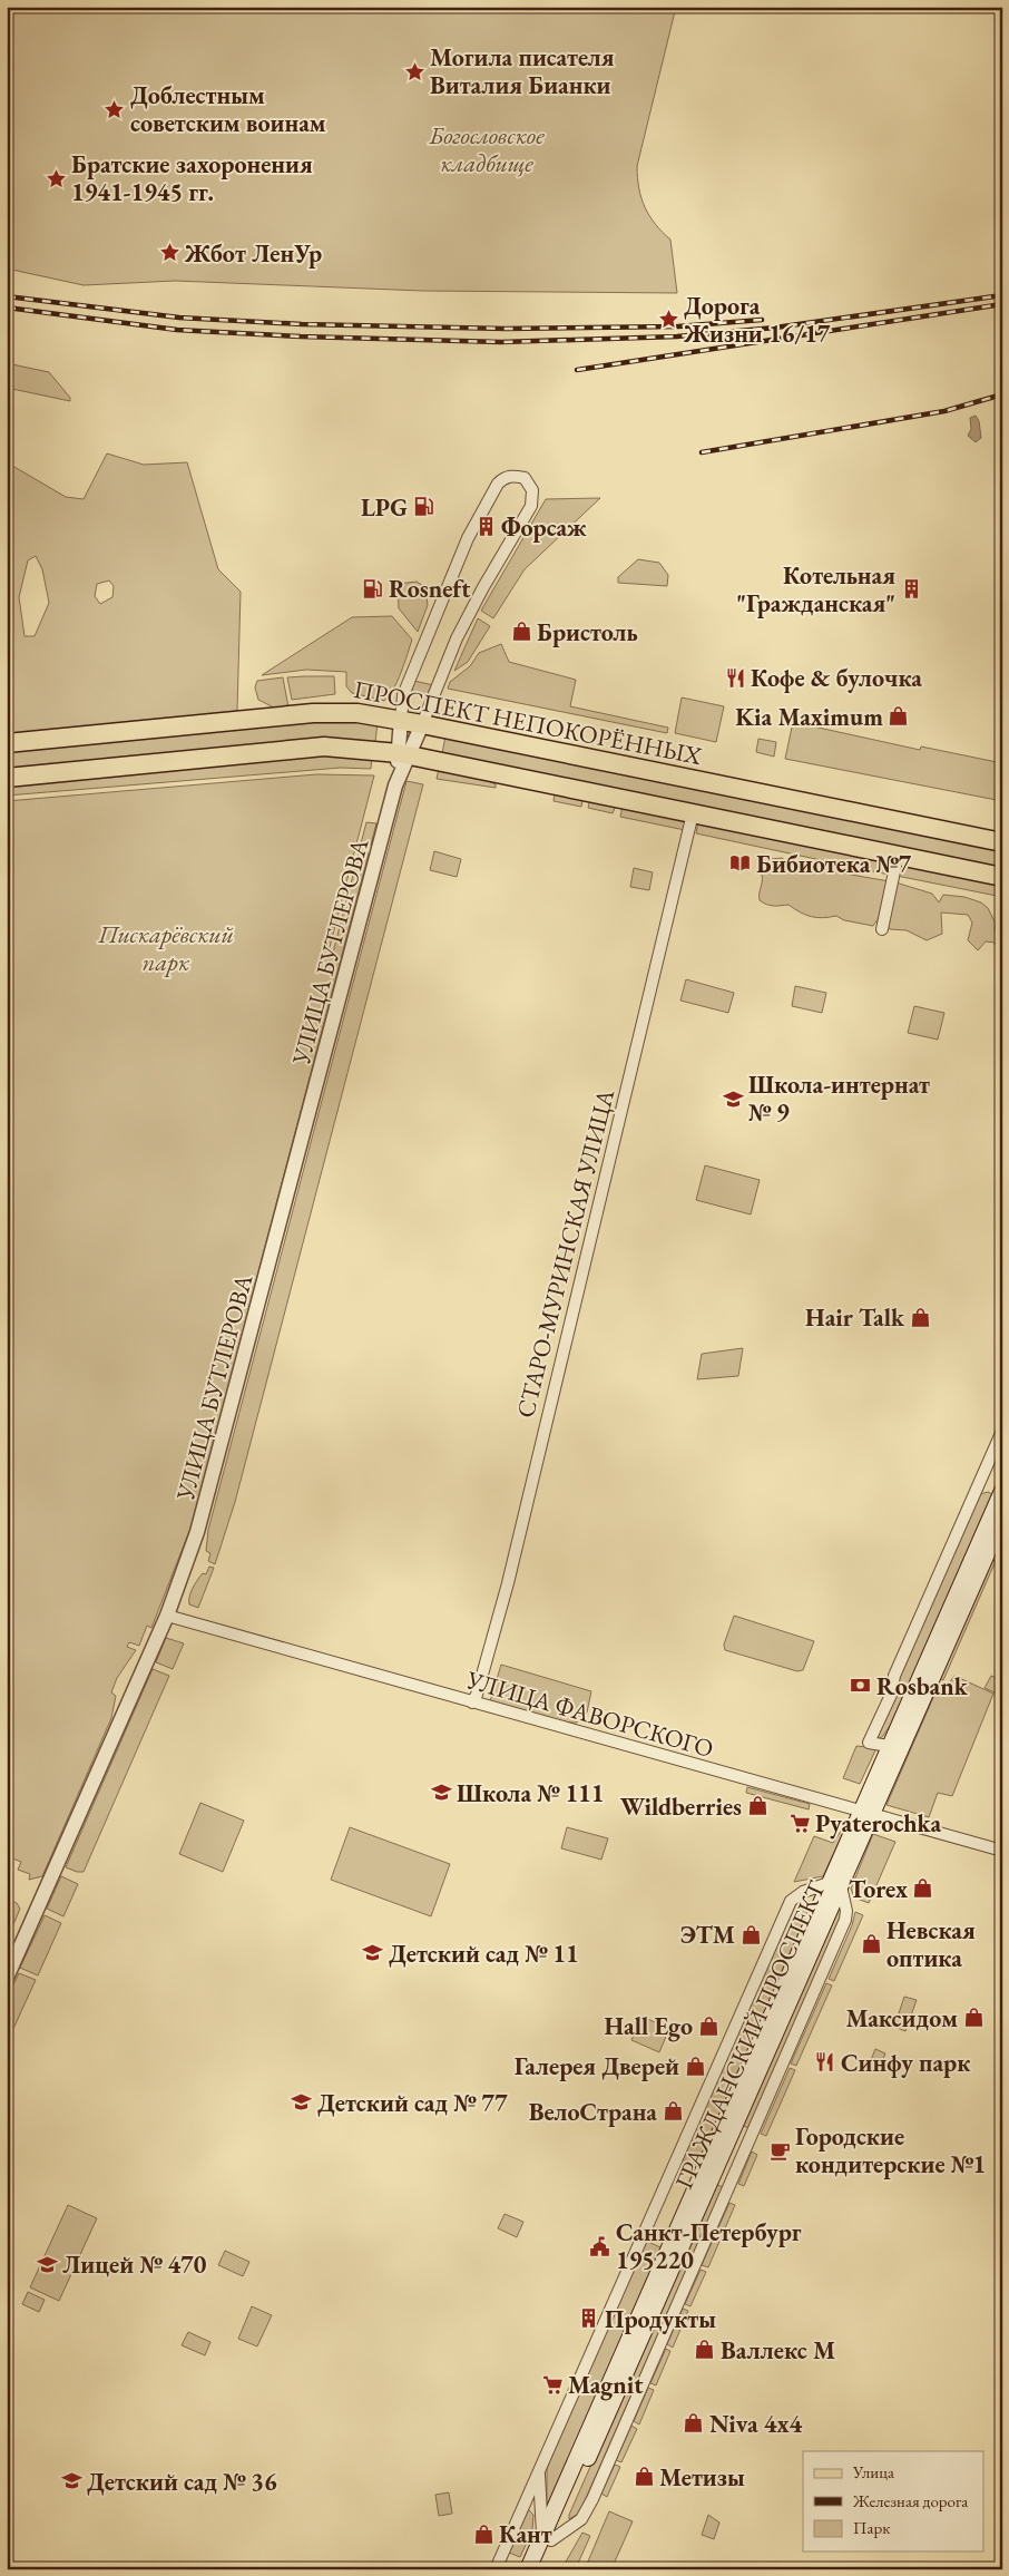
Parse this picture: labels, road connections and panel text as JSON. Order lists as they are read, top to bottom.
{
  "streets": {
    "main road": ["ПРОСПЕКТ НЕПОКОРЁННЫХ", "ГРАЖДАНСКИЙ ПРОСПЕКТ"],
    "street": ["УЛИЦА БУТЛЕРОВА", "СТАРО-МУРИНСКАЯ УЛИЦА", "УЛИЦА ФАВОРСКОГО"]
  },
  "crossings": [
    ["ПРОСПЕКТ НЕПОКОРЁННЫХ", "УЛИЦА БУТЛЕРОВА"],
    ["УЛИЦА БУТЛЕРОВА", "УЛИЦА ФАВОРСКОГО"],
    ["СТАРО-МУРИНСКАЯ УЛИЦА", "УЛИЦА ФАВОРСКОГО"],
    ["УЛИЦА ФАВОРСКОГО", "ГРАЖДАНСКИЙ ПРОСПЕКТ"]
  ],
  "parks": ["Богословское кладбище", "Пискарёвский парк"],
  "places": {
    "place": [
      "Могила писателя Виталия Бианки",
      "Доблестным советским воинам",
      "Братские захоронения 1941-1945 гг.",
      "Жбот ЛенУр",
      "Дорога Жизни 16/17"
    ],
    "fuel station": ["LPG", "Rosneft"],
    "building": ["Форсаж", "Котельная \"Гражданская\"", "Продукты"],
    "shop": [
      "Бристоль",
      "Kia Maximum",
      "Hair Talk",
      "Wildberries",
      "Torex",
      "ЭТМ",
      "Невская оптика",
      "Максидом",
      "Hall Ego",
      "Галерея Дверей",
      "ВелоСтрана",
      "Валлекс М",
      "Niva 4x4",
      "Метизы",
      "Кант"
    ],
    "restaurant": ["Кофе & булочка", "Синфу парк"],
    "library": ["Бибиотека №7"],
    "school or university": [
      "Школа-интернат № 9",
      "Школа № 111",
      "Детский сад № 11",
      "Детский сад № 77",
      "Лицей № 470",
      "Детский сад № 36"
    ],
    "bank": ["Rosbank"],
    "supermarket": ["Pyaterochka", "Magnit"],
    "cafe": ["Городские кондитерские №1"],
    "public building": ["Санкт-Петербург 195220"]
  },
  "legend": ["Улица", "Железная дорога", "Парк"]
}
